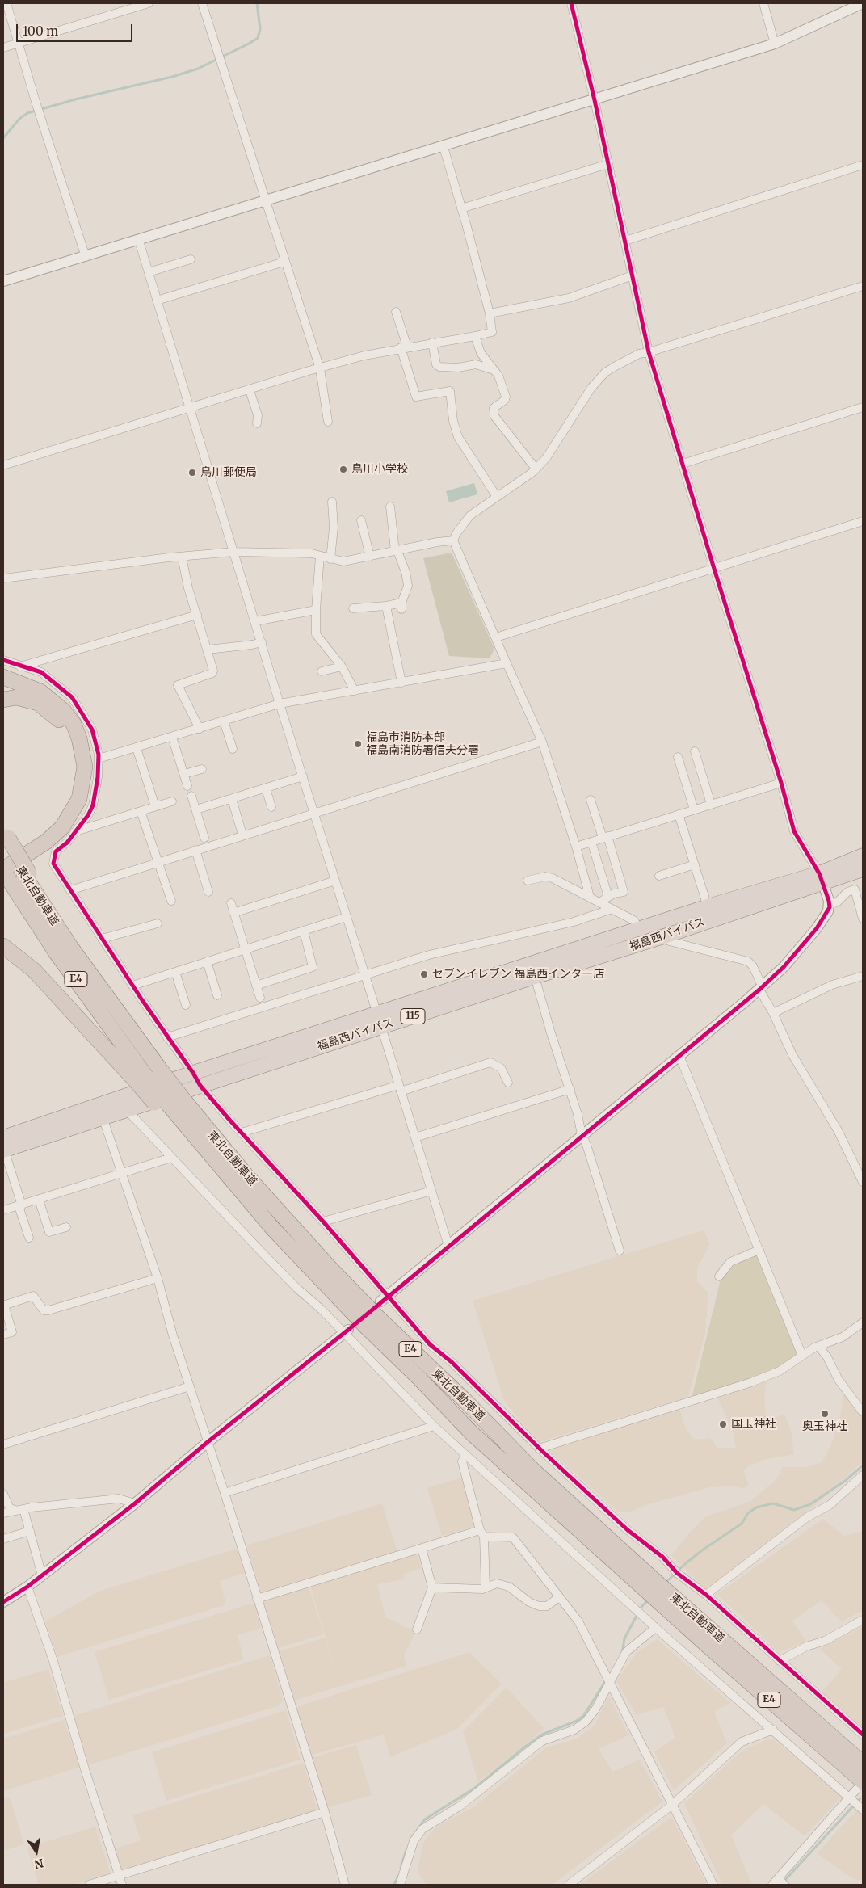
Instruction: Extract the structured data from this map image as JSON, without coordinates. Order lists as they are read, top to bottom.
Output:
{
  "streets": {
    "highway": [
      "東北自動車道",
      "福島西バイパス",
      "E4",
      "115"
    ]
  },
  "crossings": [
    ["福島西バイパス", "115"]
  ],
  "places": [
    "鳥川小学校",
    "鳥川郵便局",
    "福島市消防本部 福島南消防署信夫分署",
    "セブンイレブン 福島西インター店",
    "奥玉神社",
    "国玉神社"
  ],
  "scale_bar": "100 m",
  "north": "bottom"
}
